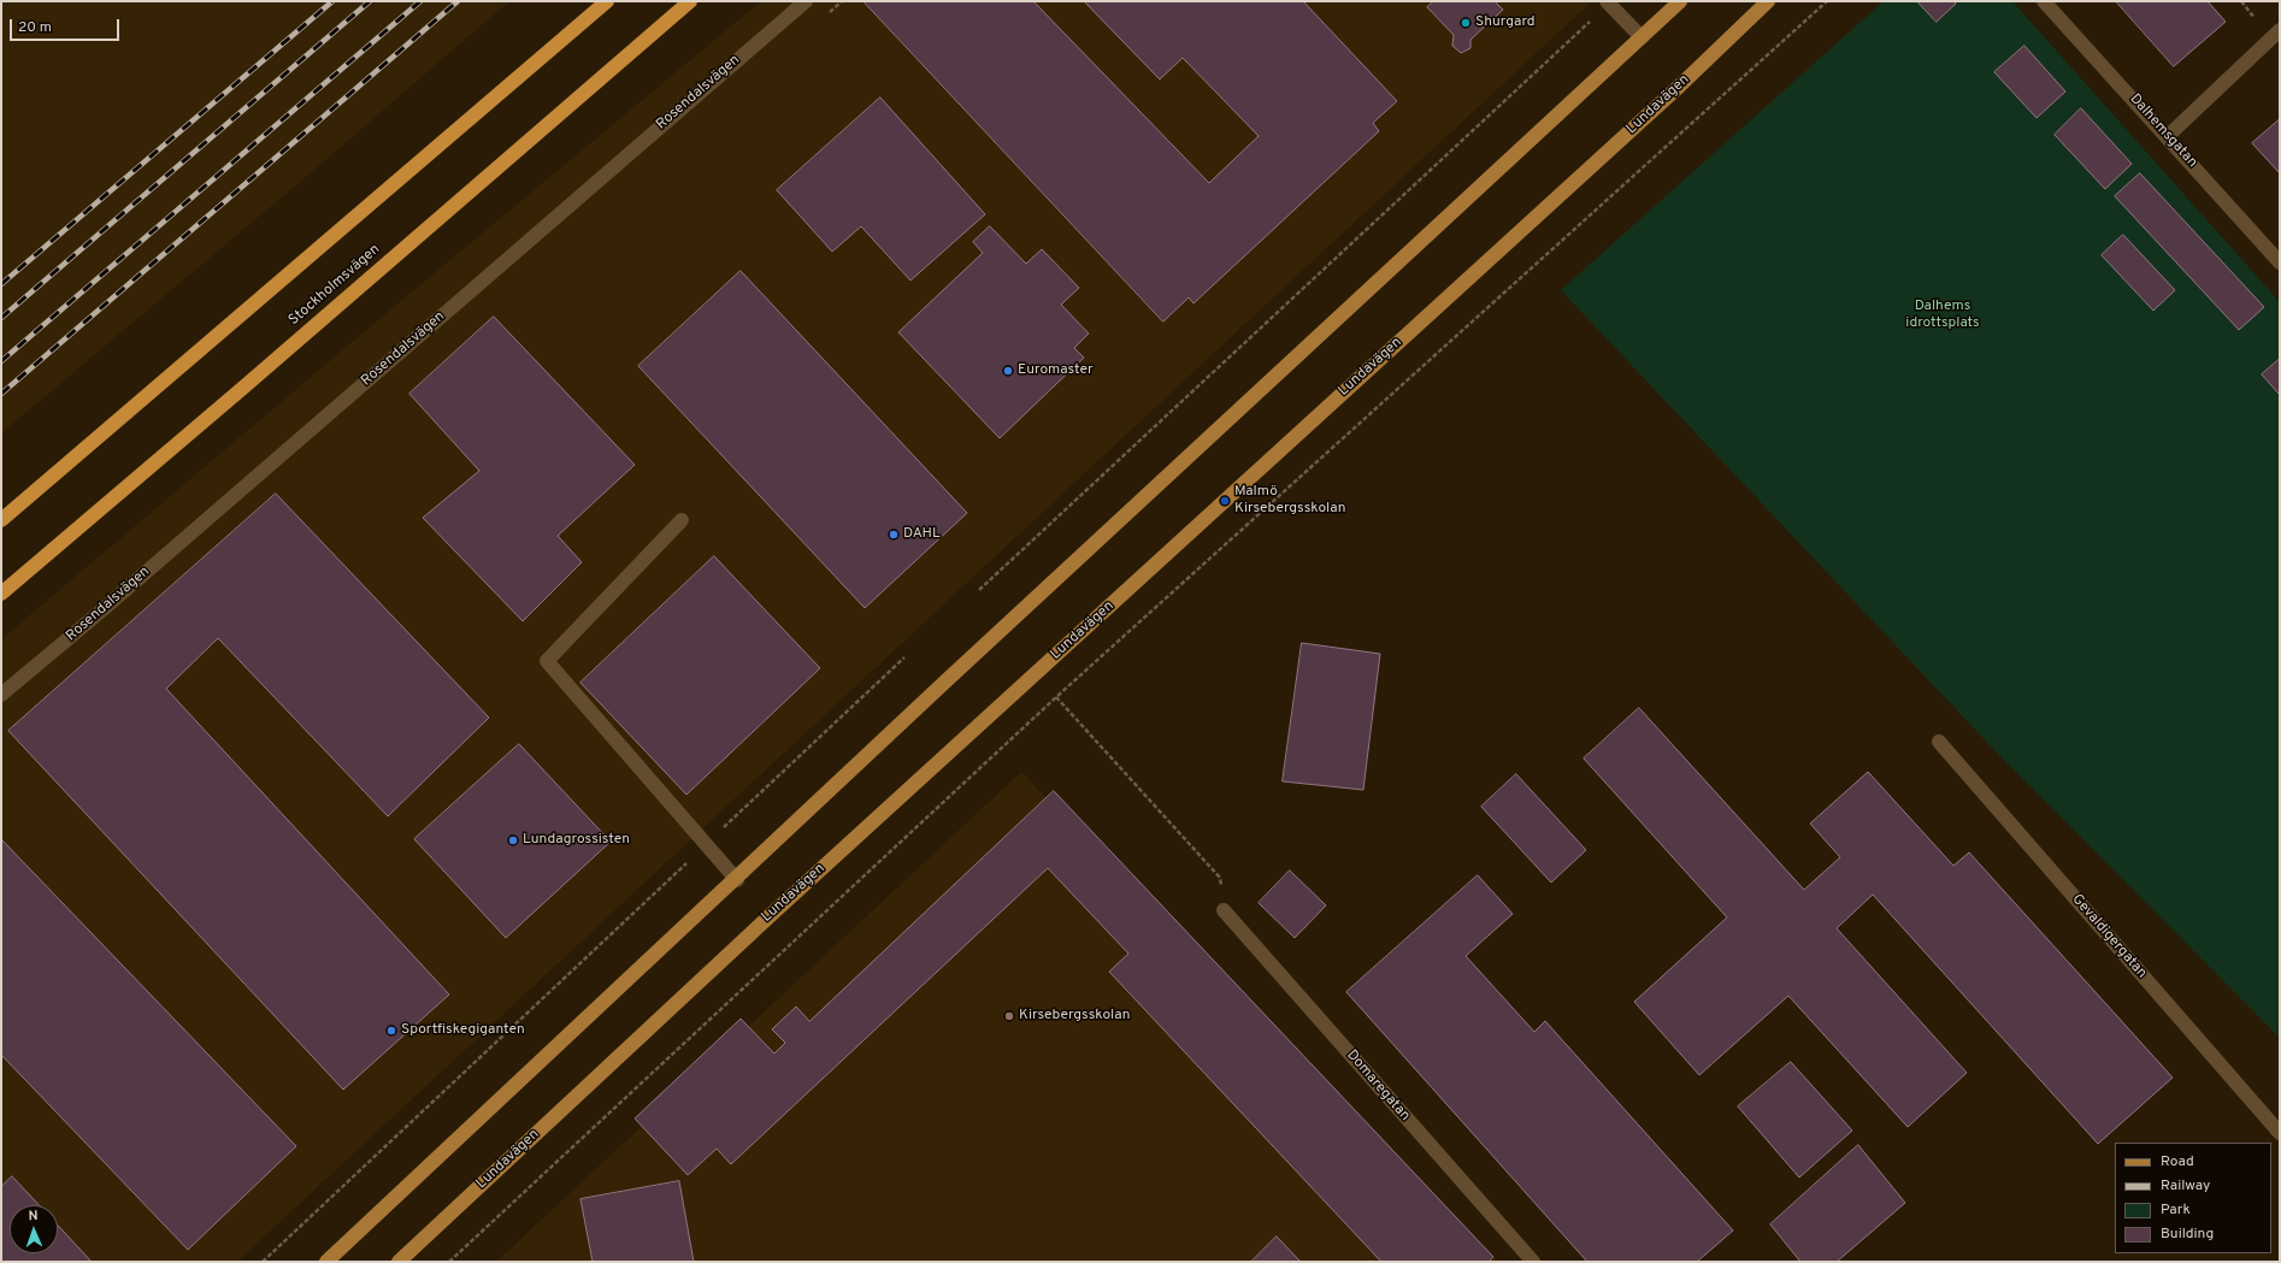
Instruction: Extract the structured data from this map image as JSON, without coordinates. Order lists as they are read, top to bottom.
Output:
{
  "streets": {
    "highway": ["Stockholmsvägen"],
    "main road": ["Lundavägen"],
    "street": [
      "Rosendalsvägen",
      "Dalhemsgatan",
      "Gevaldigergatan",
      "Domaregatan"
    ]
  },
  "parks": ["Dalhems idrottsplats"],
  "places": [
    "Shurgard",
    "Euromaster",
    "Malmö Kirsebergsskolan",
    "DAHL",
    "Lundagrossisten",
    "Kirsebergsskolan",
    "Sportfiskegiganten"
  ],
  "legend": [
    "Road",
    "Railway",
    "Park",
    "Building"
  ],
  "scale_bar": "20 m",
  "north": "top"
}
